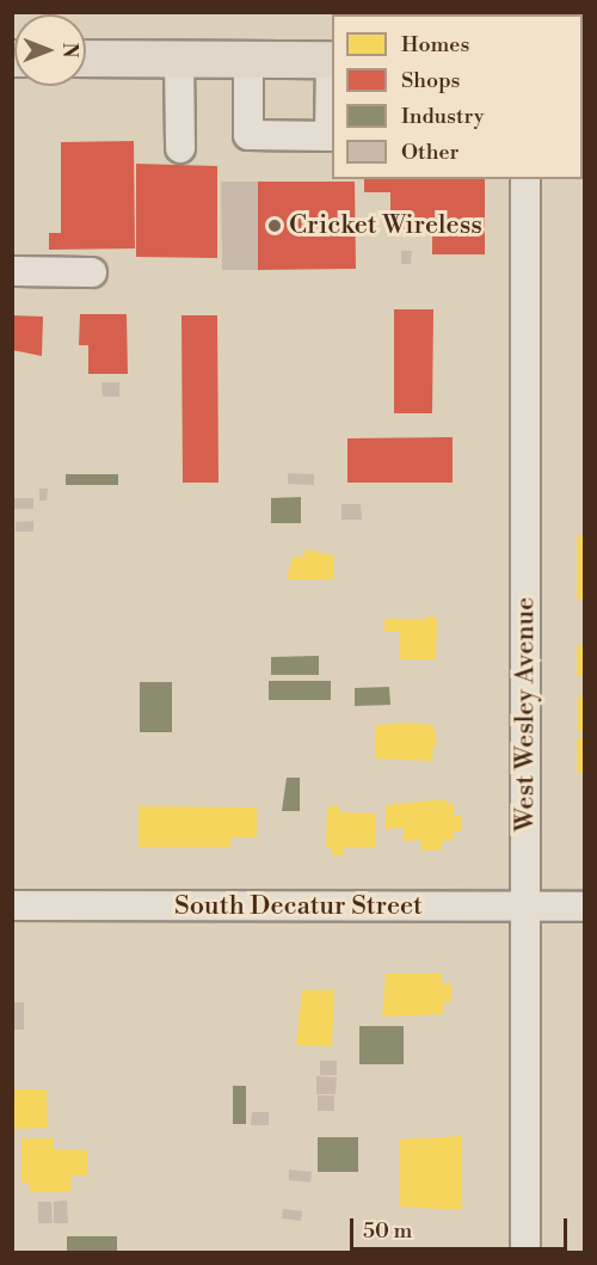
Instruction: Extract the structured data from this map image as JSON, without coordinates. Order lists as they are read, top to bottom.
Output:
{
  "streets": {
    "street": ["West Wesley Avenue", "South Decatur Street"]
  },
  "crossings": [
    ["West Wesley Avenue", "South Decatur Street"]
  ],
  "places": ["Cricket Wireless"],
  "legend": [
    "Homes",
    "Shops",
    "Industry",
    "Other"
  ],
  "scale_bar": "50 m",
  "north": "right"
}
